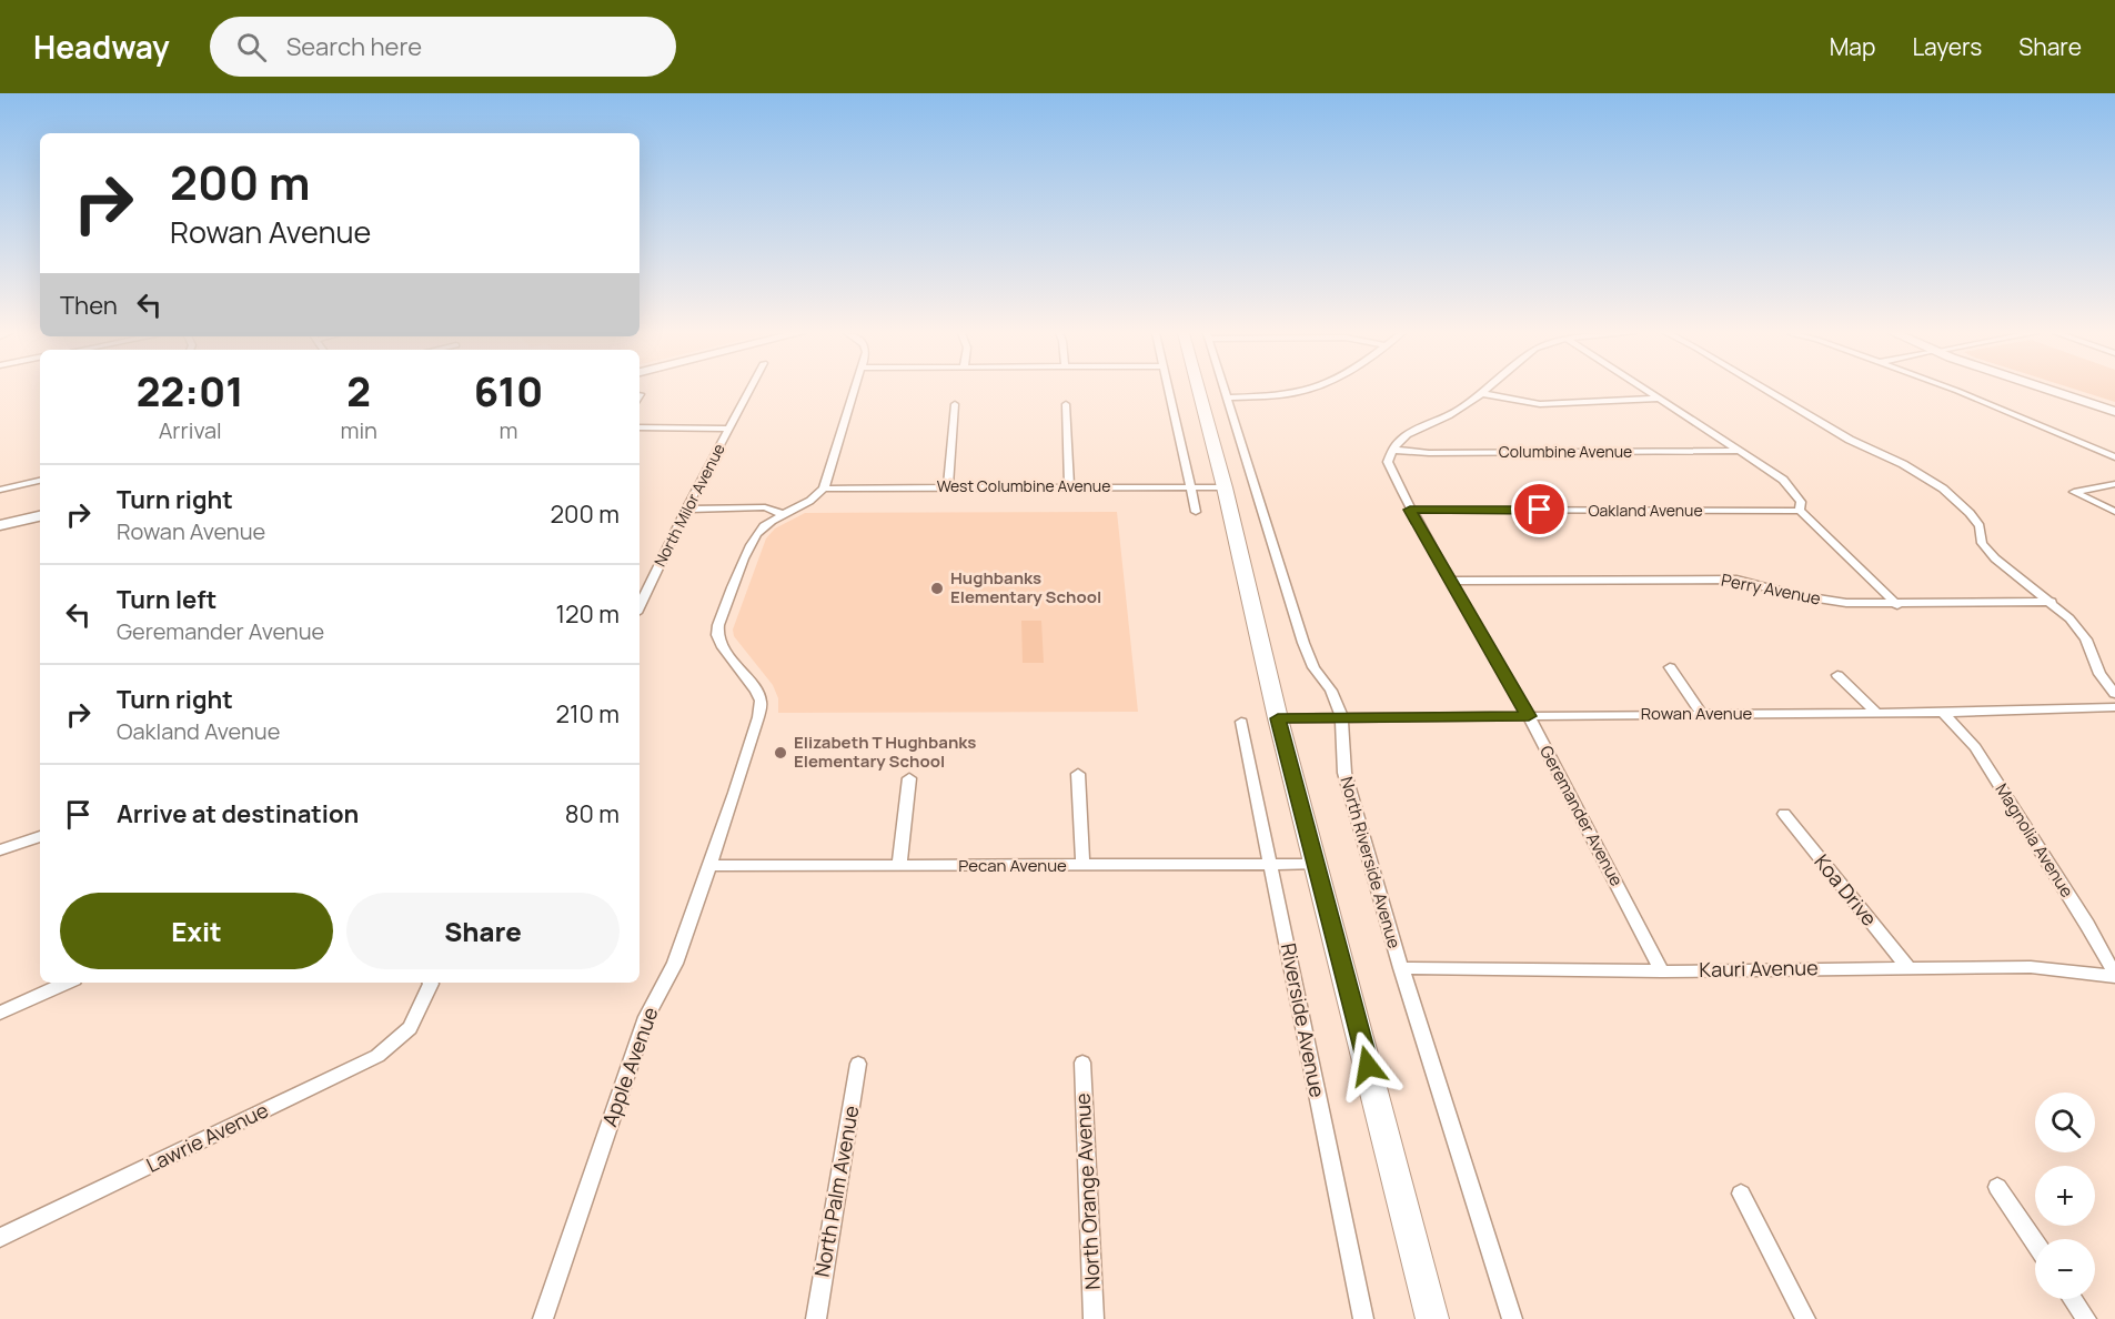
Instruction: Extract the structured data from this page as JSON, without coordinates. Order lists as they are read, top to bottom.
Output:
{
  "streets": {
    "street": [
      "Columbine Avenue",
      "West Columbine Avenue",
      "North Milor Avenue",
      "Oakland Avenue",
      "Perry Avenue",
      "Rowan Avenue",
      "Geremander Avenue",
      "Magnolia Avenue",
      "North Riverside Avenue",
      "Pecan Avenue",
      "Koa Drive",
      "Kauri Avenue",
      "Riverside Avenue",
      "Apple Avenue",
      "Lawrie Avenue",
      "North Palm Avenue",
      "North Orange Avenue"
    ]
  },
  "crossings": [
    ["Columbine Avenue", "Geremander Avenue"],
    ["Oakland Avenue", "Geremander Avenue"],
    ["Perry Avenue", "Geremander Avenue"],
    ["Rowan Avenue", "Geremander Avenue"],
    ["Rowan Avenue", "Magnolia Avenue"],
    ["Rowan Avenue", "North Riverside Avenue"],
    ["Geremander Avenue", "Kauri Avenue"],
    ["Magnolia Avenue", "Kauri Avenue"],
    ["North Riverside Avenue", "Kauri Avenue"],
    ["Pecan Avenue", "Riverside Avenue"],
    ["Pecan Avenue", "Apple Avenue"],
    ["Koa Drive", "Kauri Avenue"]
  ],
  "places": ["Hughbanks Elementary School", "Elizabeth T Hughbanks Elementary School"],
  "page": {
    "header": "Headway",
    "search": "Search here",
    "nav": ["Map", "Layers", "Share"],
    "turn": ["200 m", "Rowan Avenue"],
    "then": "Then",
    "eta": [
      "22:01",
      "Arrival",
      "2",
      "min",
      "610",
      "m"
    ],
    "list": [
      {
        "name": "Turn right",
        "note": "Rowan Avenue",
        "value": "200 m"
      },
      {
        "name": "Turn left",
        "note": "Geremander Avenue",
        "value": "120 m"
      },
      {
        "name": "Turn right",
        "note": "Oakland Avenue",
        "value": "210 m"
      },
      {
        "name": "Arrive at destination",
        "value": "80 m"
      }
    ],
    "buttons": ["Exit", "Share"],
    "map_buttons": ["+", "−"]
  }
}
